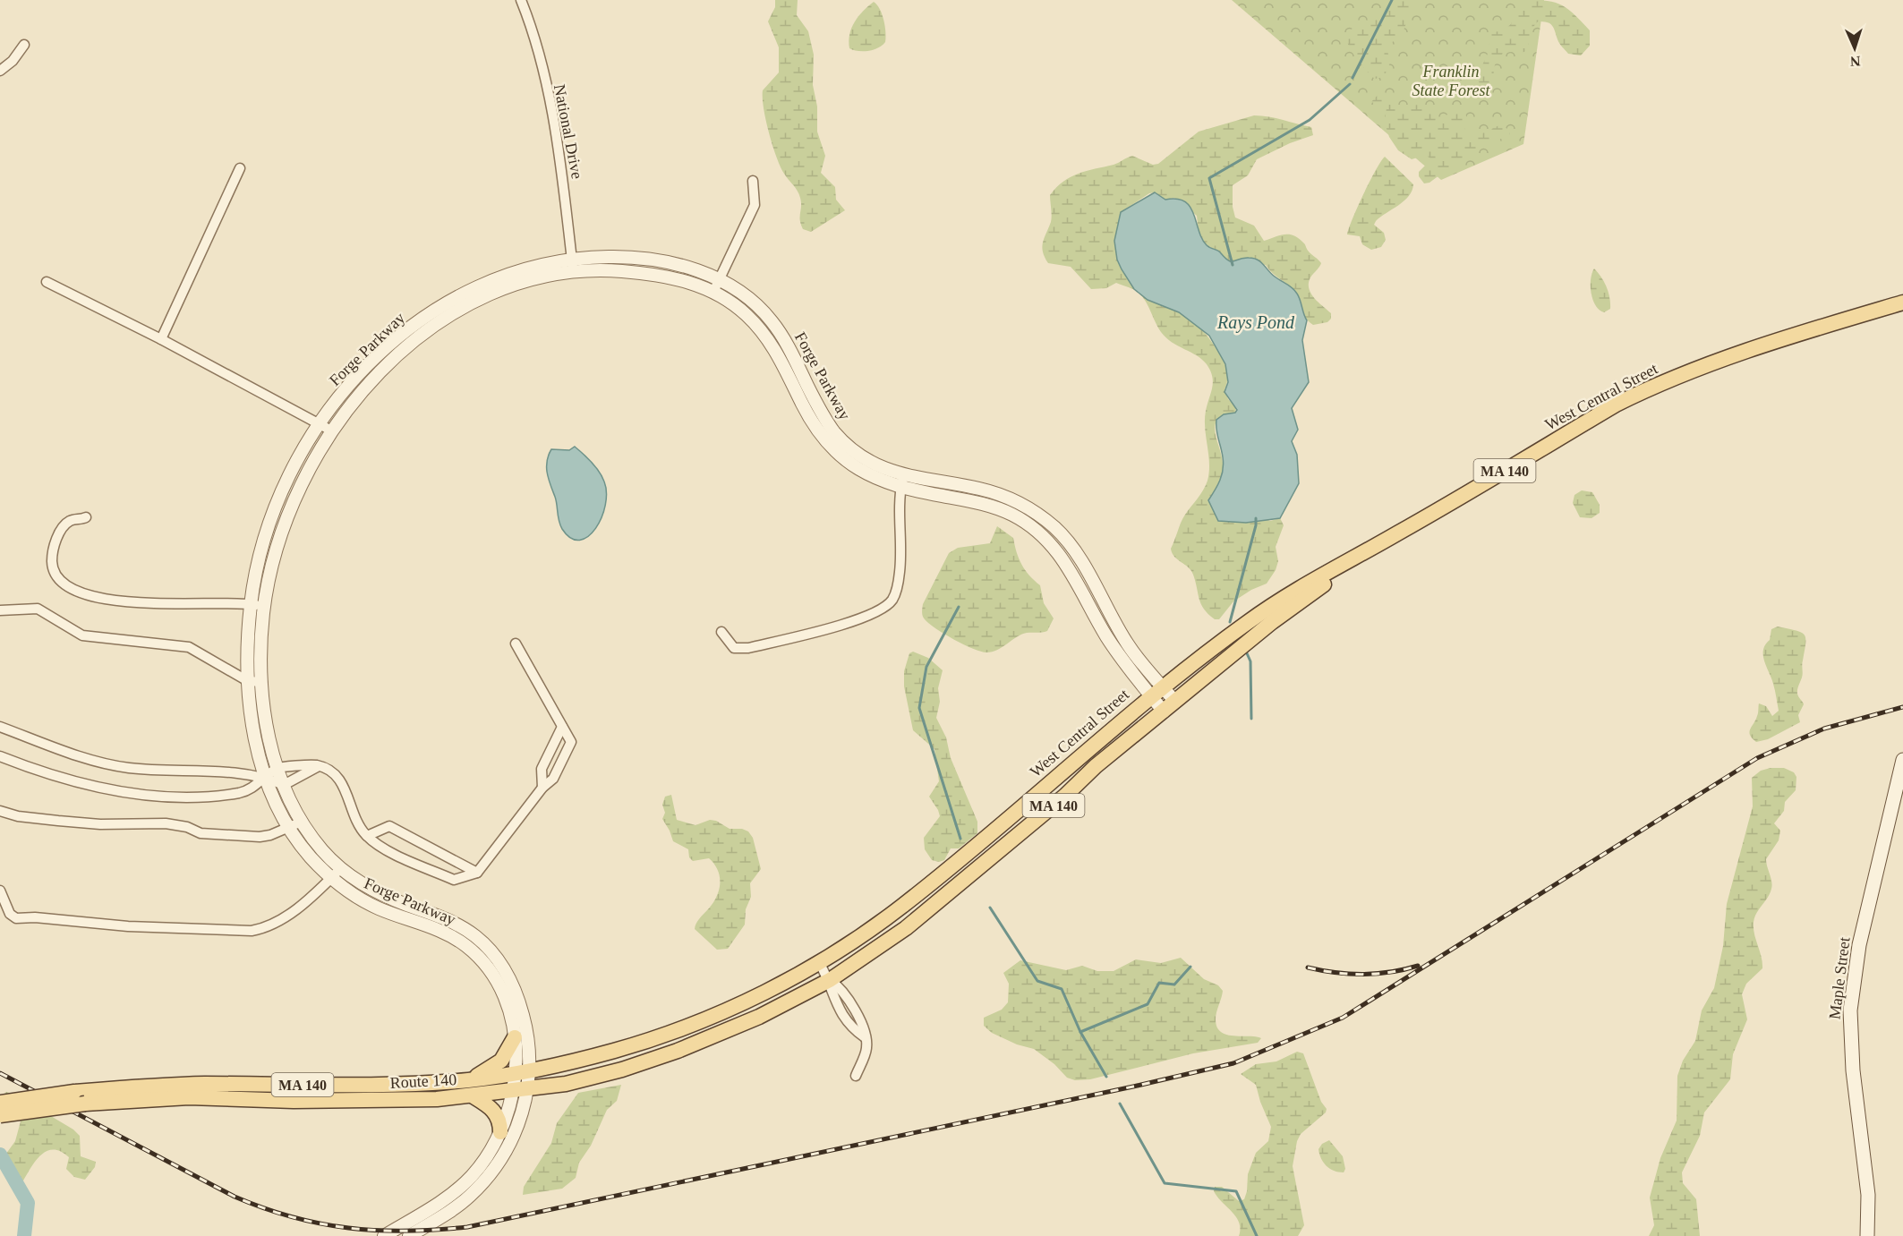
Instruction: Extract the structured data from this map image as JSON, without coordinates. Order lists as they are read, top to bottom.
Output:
{
  "streets": {
    "main road": [
      "West Central Street",
      "MA 140",
      "Maple Street",
      "Route 140"
    ],
    "street": ["National Drive", "Forge Parkway"]
  },
  "crossings": [
    ["National Drive", "Forge Parkway"],
    ["Forge Parkway", "West Central Street"],
    ["Forge Parkway", "Route 140"],
    ["West Central Street", "Route 140"]
  ],
  "water": ["Rays Pond"],
  "parks": ["Franklin State Forest"],
  "north": "bottom"
}
